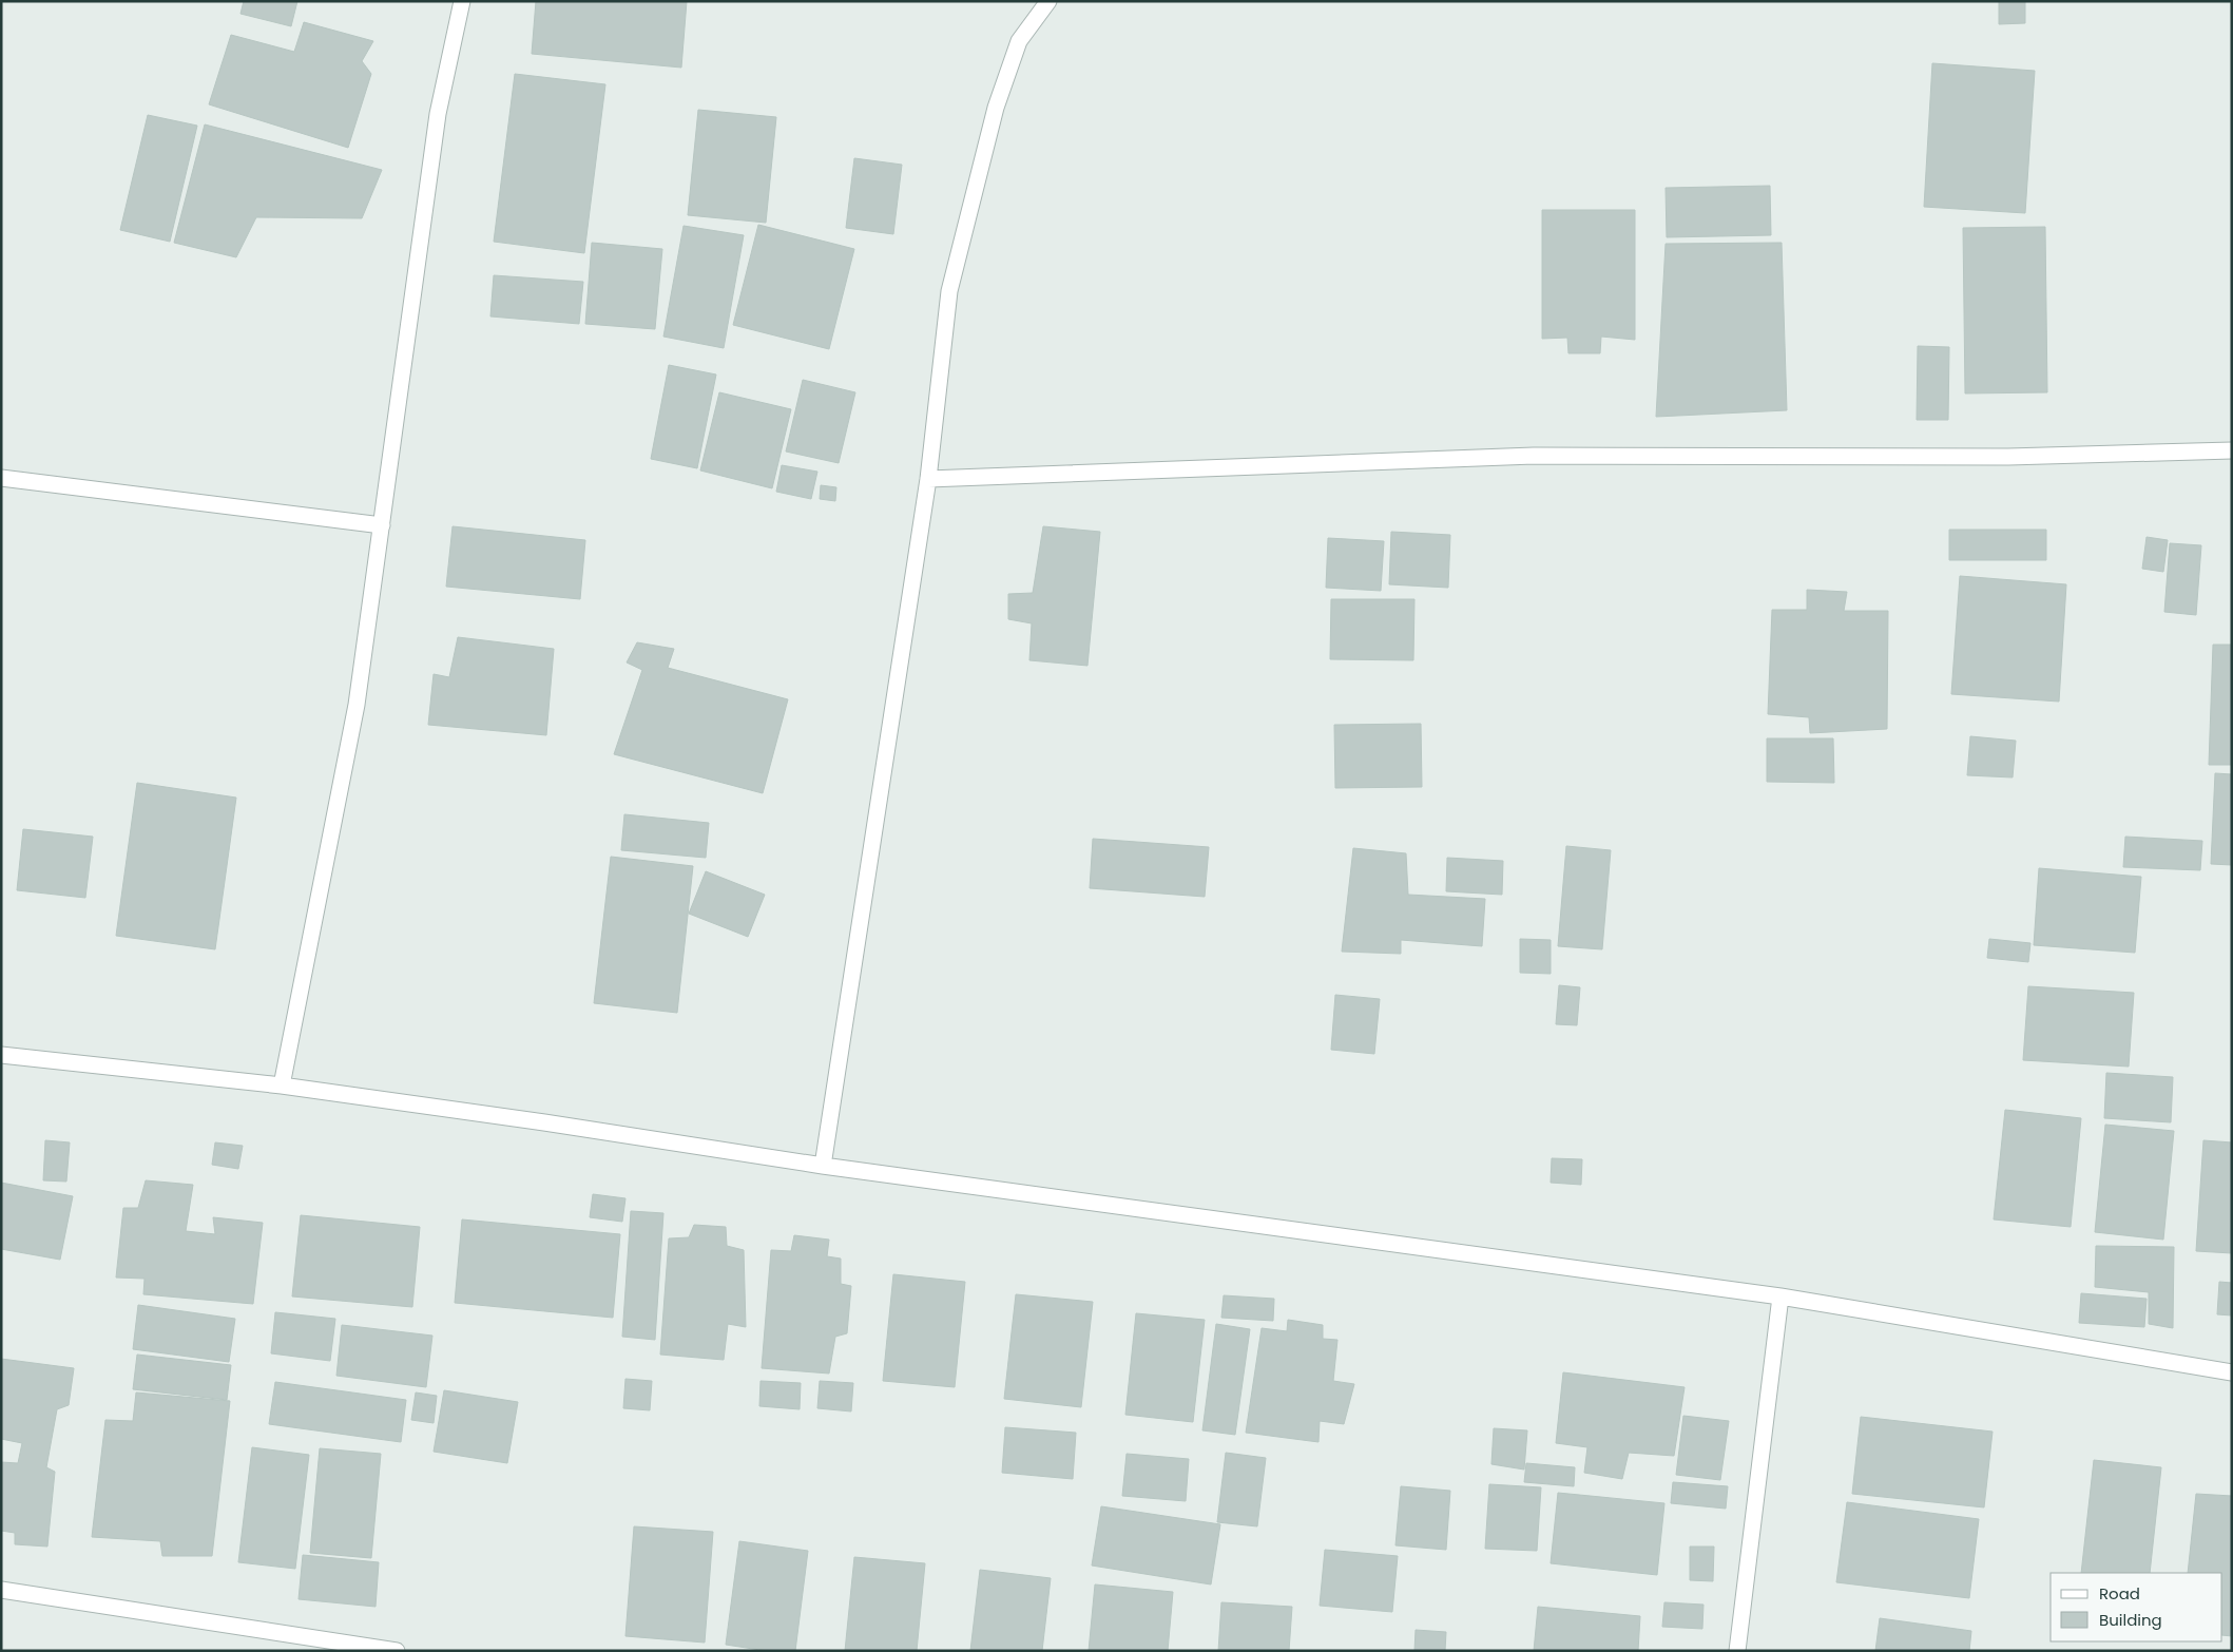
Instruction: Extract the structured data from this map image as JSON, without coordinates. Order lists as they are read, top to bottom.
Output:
{
  "legend": ["Road", "Building"]
}
